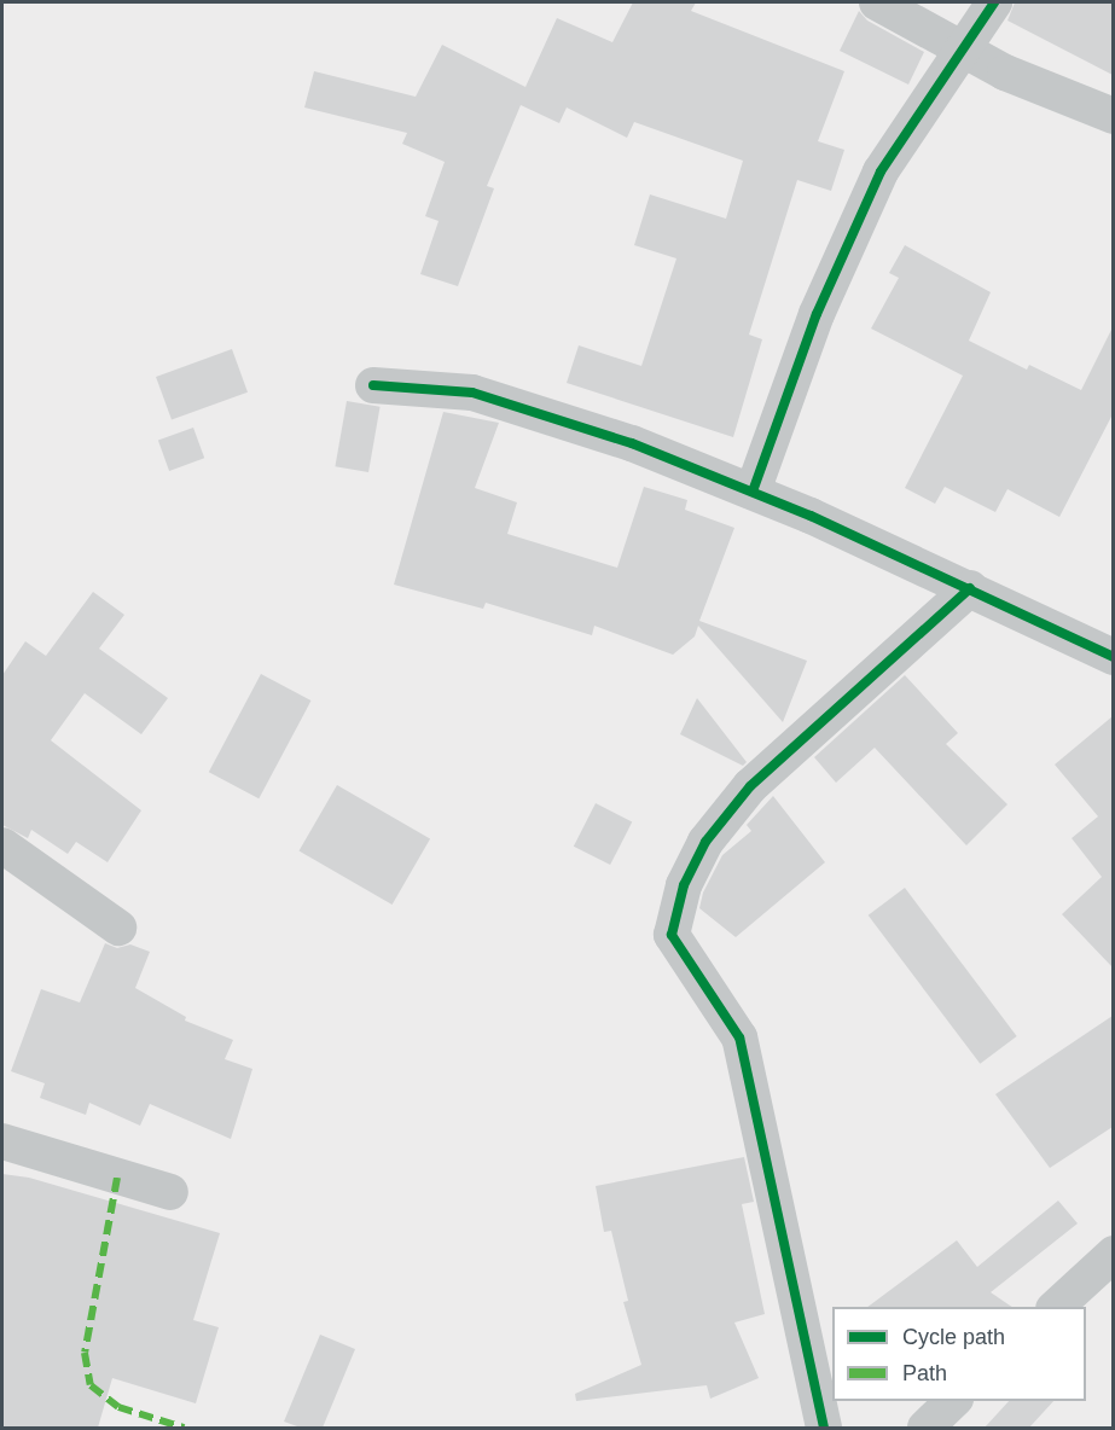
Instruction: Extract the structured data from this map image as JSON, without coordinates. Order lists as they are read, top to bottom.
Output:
{
  "legend": ["Cycle path", "Path"]
}
